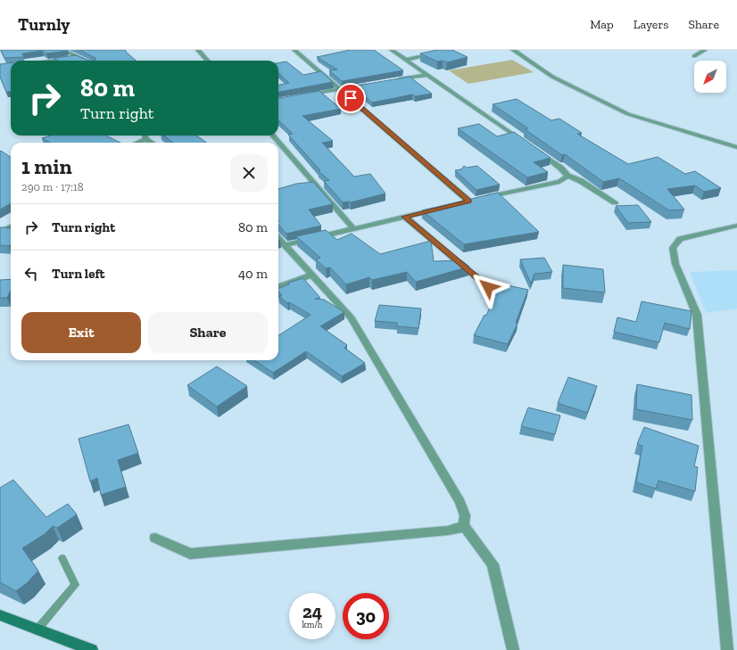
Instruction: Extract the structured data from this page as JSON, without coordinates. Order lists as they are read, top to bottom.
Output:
{
  "north": "bottom left",
  "page": {
    "header": "Turnly",
    "nav": ["Map", "Layers", "Share"],
    "turn": ["80 m", "Turn right"],
    "heading": ["1 min", "290 m · 17:18"],
    "list": [
      {
        "name": "Turn right",
        "value": "80 m"
      },
      {
        "name": "Turn left",
        "value": "40 m"
      }
    ],
    "buttons": ["Exit", "Share"],
    "speed": "24 km/h",
    "limit": "30"
  }
}
